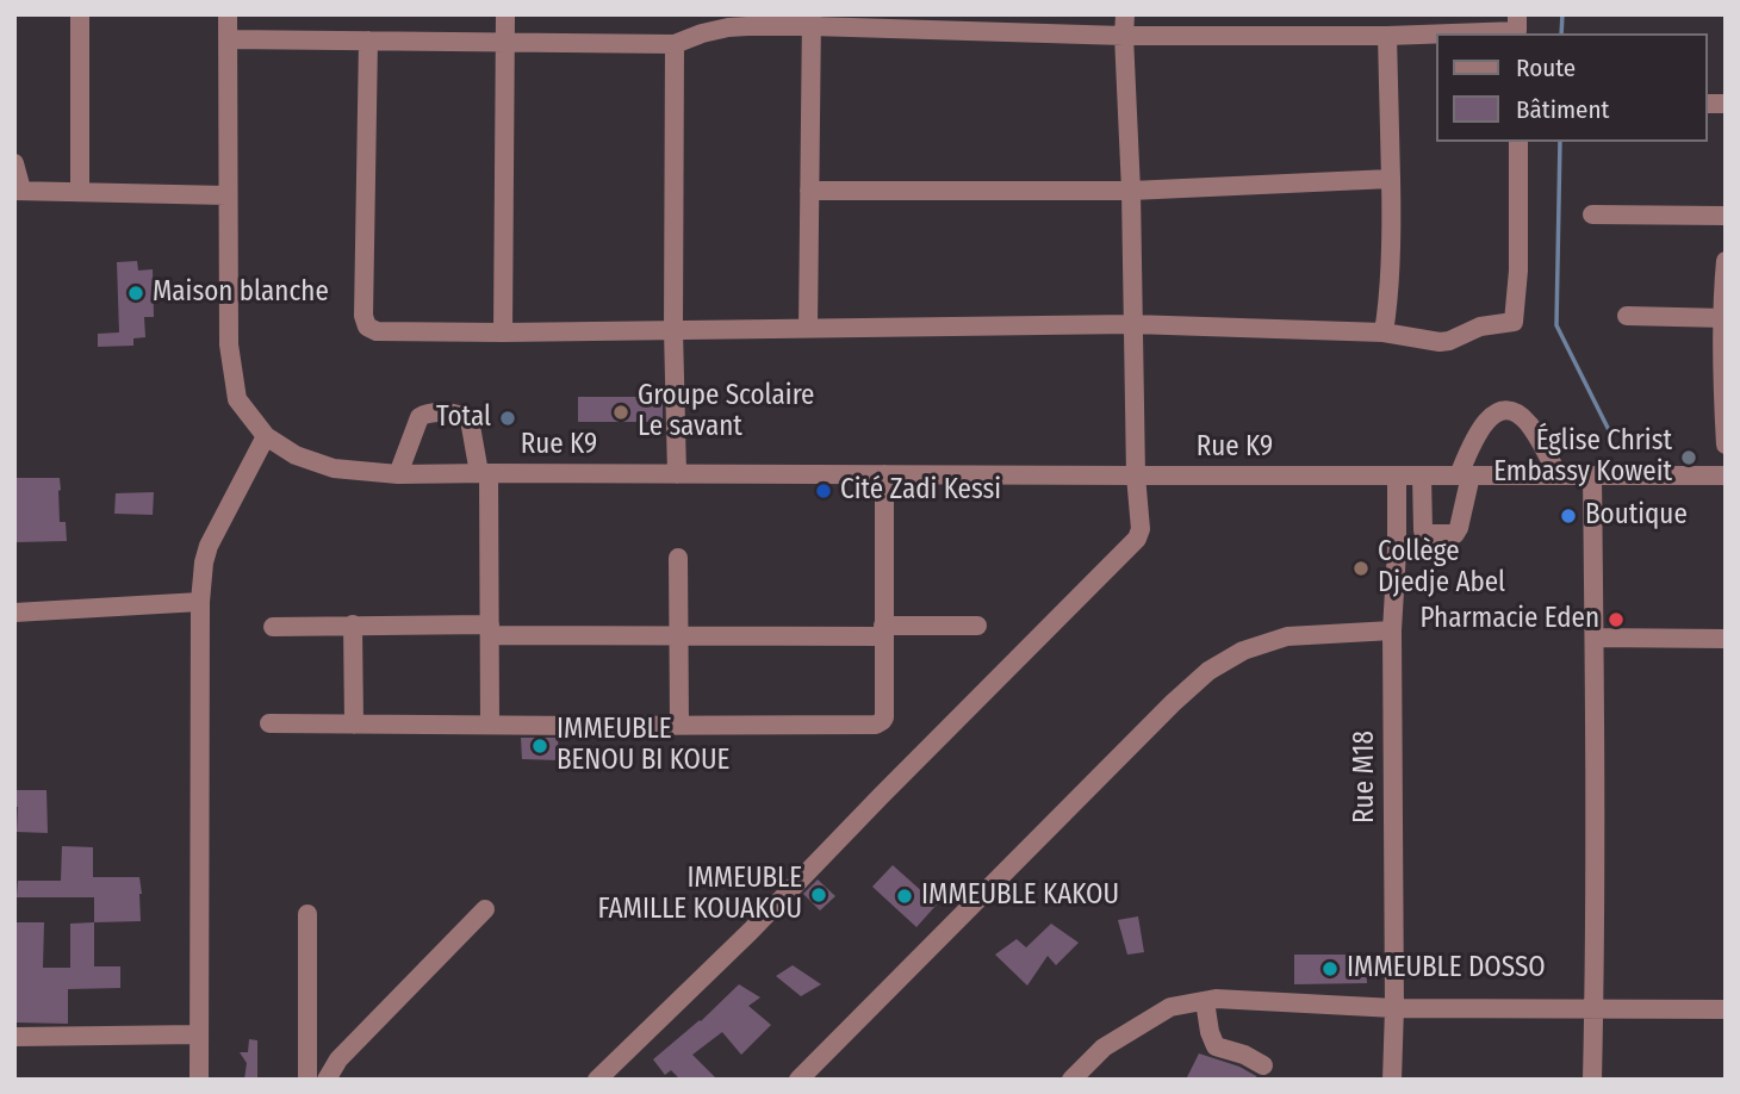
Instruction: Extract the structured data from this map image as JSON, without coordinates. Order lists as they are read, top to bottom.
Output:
{
  "streets": {
    "street": ["Rue K9", "Rue M18"]
  },
  "crossings": [
    ["Rue K9", "Rue M18"]
  ],
  "places": [
    "Maison blanche",
    "Groupe Scolaire Le savant",
    "Total",
    "Église Christ Embassy Koweit",
    "Cité Zadi Kessi",
    "Boutique",
    "Collège Djedje Abel",
    "Pharmacie Eden",
    "IMMEUBLE BENOU BI KOUE",
    "IMMEUBLE FAMILLE KOUAKOU",
    "IMMEUBLE KAKOU",
    "IMMEUBLE DOSSO"
  ],
  "legend": ["Route", "Bâtiment"]
}
